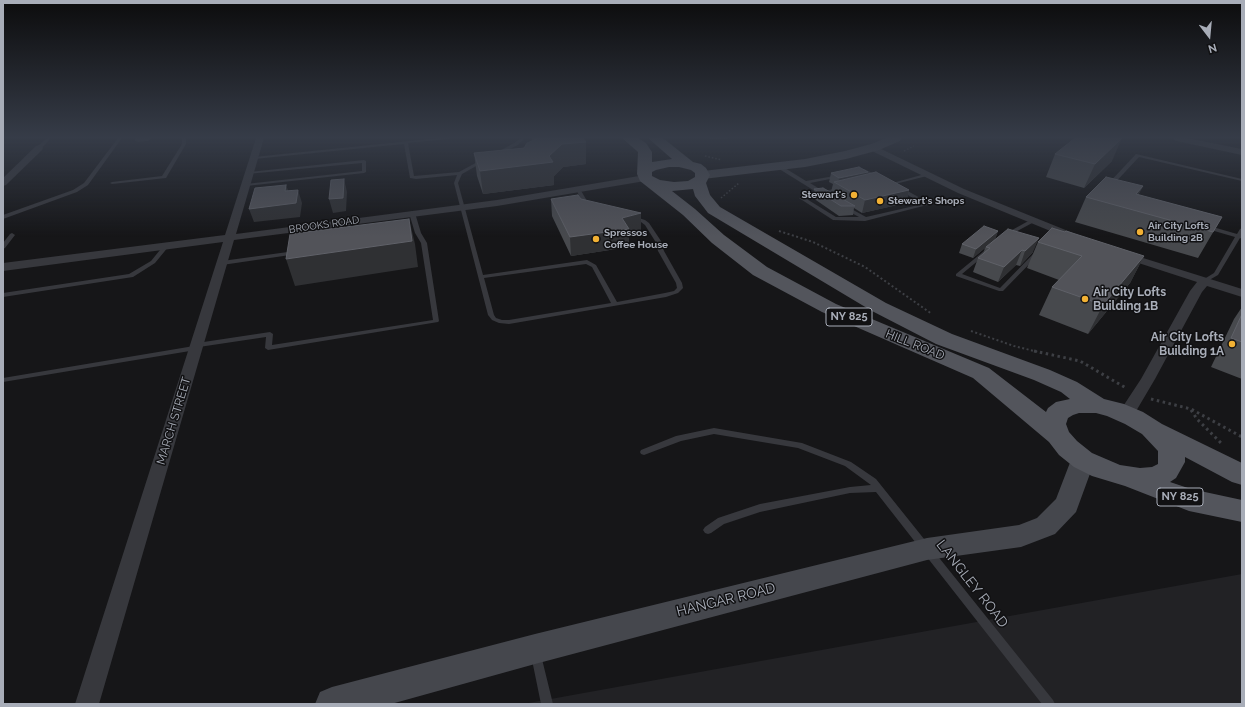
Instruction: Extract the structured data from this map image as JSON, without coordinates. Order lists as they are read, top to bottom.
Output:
{
  "streets": {
    "main road": ["NY 825", "HILL ROAD"],
    "street": ["BROOKS ROAD", "MARCH STREET", "HANGAR ROAD"],
    "lane": ["LANGLEY ROAD"]
  },
  "crossings": [
    ["BROOKS ROAD", "HILL ROAD"],
    ["BROOKS ROAD", "MARCH STREET"],
    ["NY 825", "HILL ROAD"],
    ["NY 825", "HANGAR ROAD"],
    ["LANGLEY ROAD", "HANGAR ROAD"]
  ],
  "places": [
    "Stewart's",
    "Stewart's Shops",
    "Air City Lofts Building 2B",
    "Spressos Coffee House",
    "Air City Lofts Building 1B",
    "Air City Lofts Building 1A"
  ],
  "north": "bottom"
}
